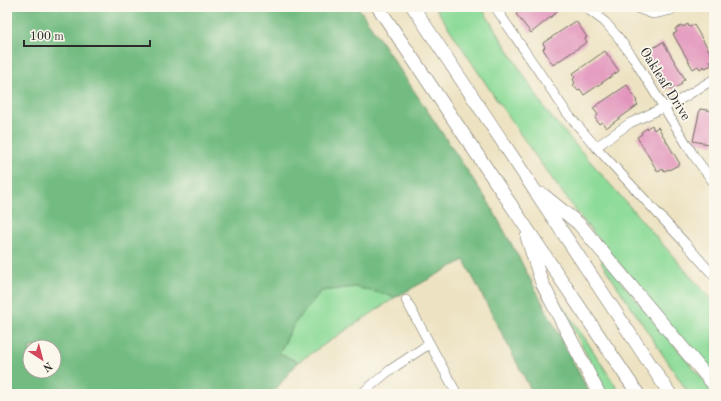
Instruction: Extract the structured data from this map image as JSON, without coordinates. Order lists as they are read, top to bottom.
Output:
{
  "streets": {
    "street": ["Oakleaf Drive"]
  },
  "scale_bar": "100 m",
  "north": "bottom right"
}
